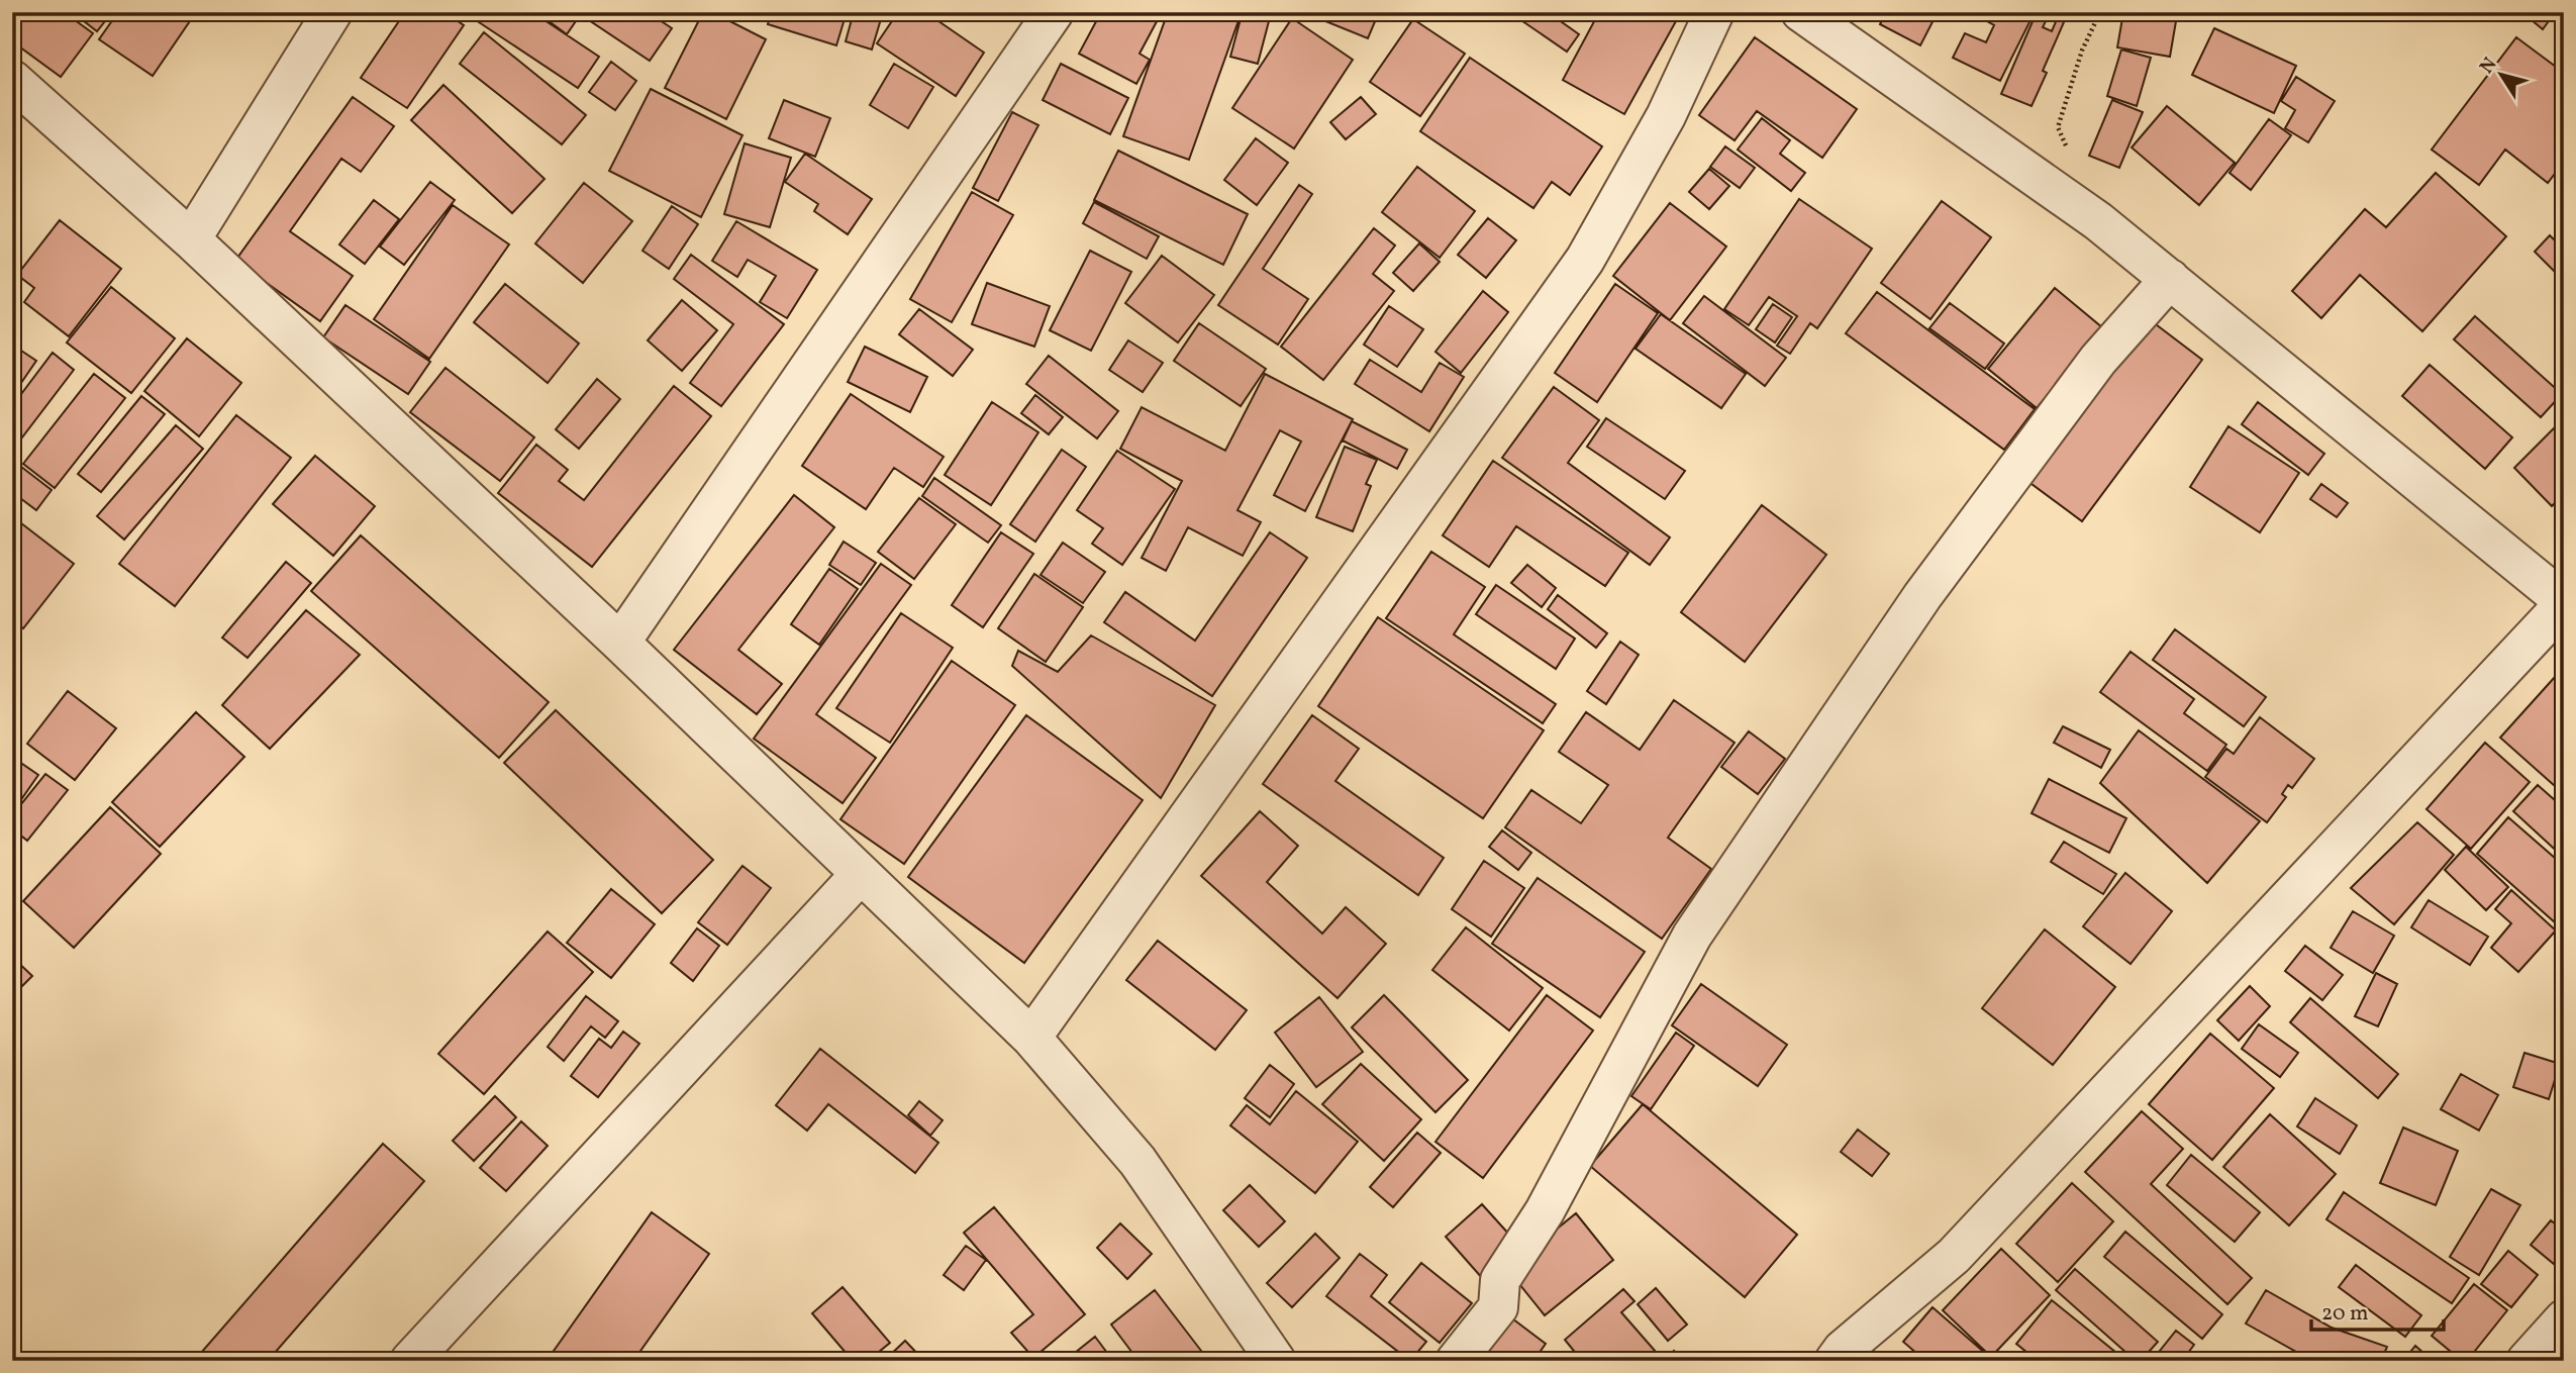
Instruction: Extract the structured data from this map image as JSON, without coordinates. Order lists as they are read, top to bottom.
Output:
{
  "scale_bar": "20 m",
  "north": "top left"
}
